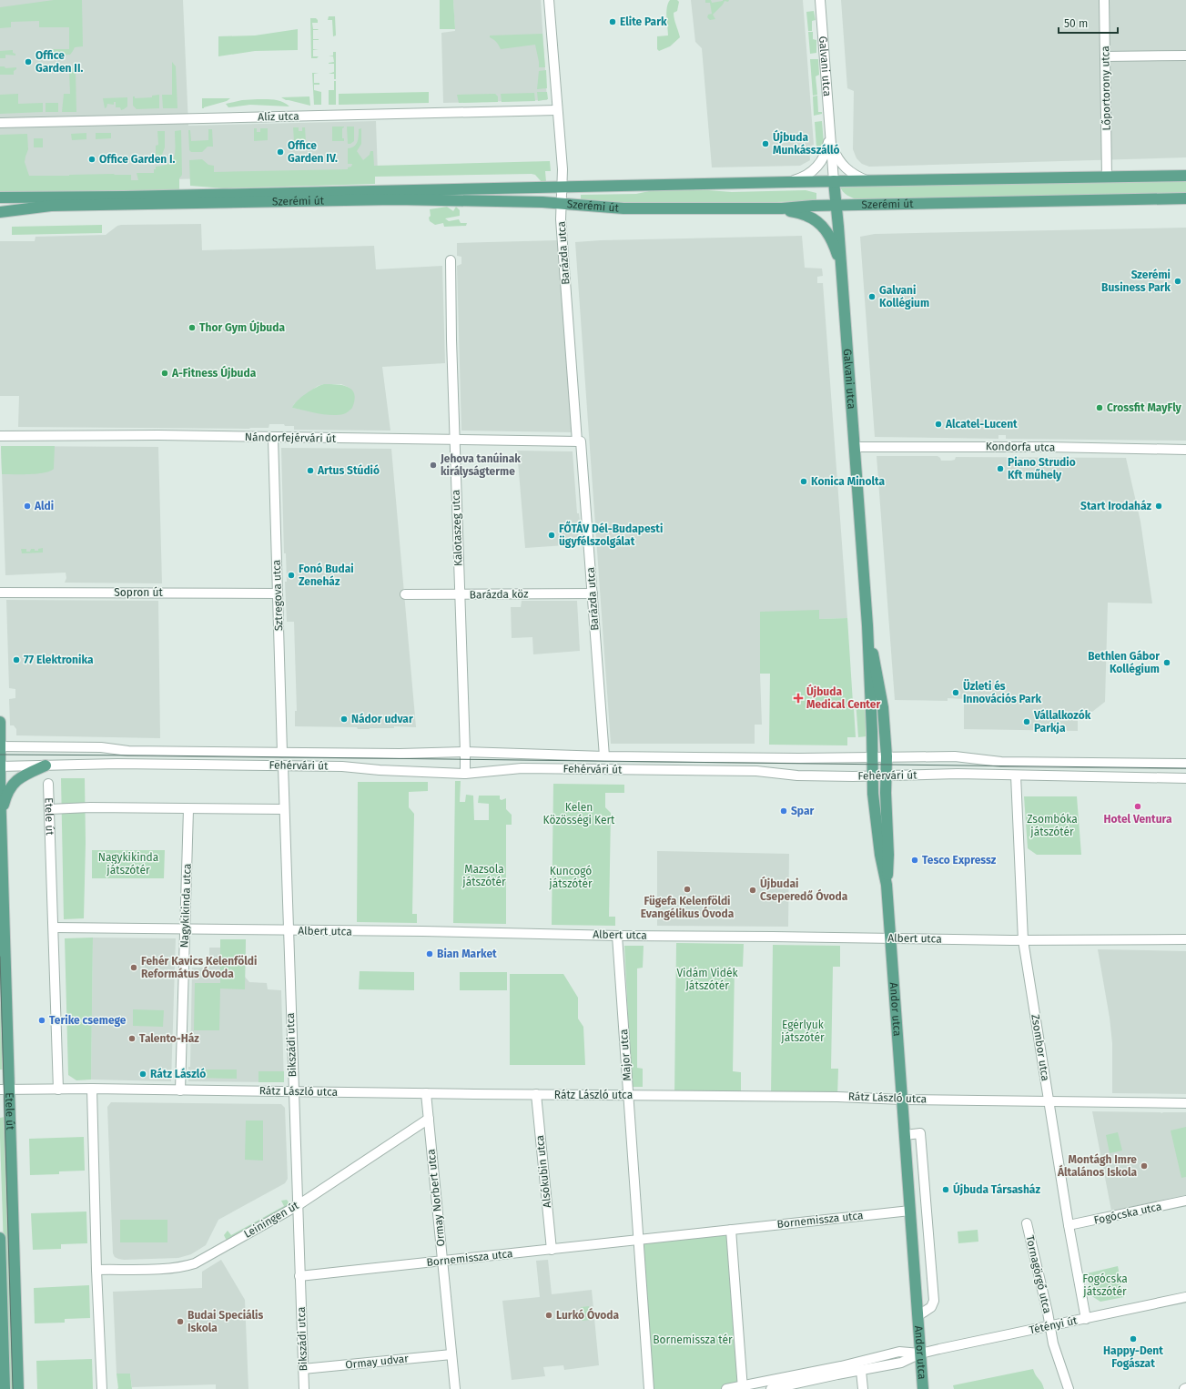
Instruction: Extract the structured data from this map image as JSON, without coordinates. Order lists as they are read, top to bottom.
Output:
{
  "streets": {
    "main road": [
      "Galvani utca",
      "Szerémi út",
      "Etele út",
      "Andor utca"
    ],
    "street": [
      "Lőportorony utca",
      "Alíz utca",
      "Barázda utca",
      "Nándorfejérvári út",
      "Kondorfa utca",
      "Kalotaszeg utca",
      "Sopron út",
      "Barázda köz",
      "Sztregova utca",
      "Fehérvári út",
      "Nagykikinda utca",
      "Albert utca",
      "Bikszádi utca",
      "Zsombor utca",
      "Major utca",
      "Rátz László utca",
      "Alsókubin utca",
      "Ormay Norbert utca",
      "Fogócska utca",
      "Leiningen út",
      "Bornemissza utca",
      "Tornagörgő utca",
      "Tétényi út",
      "Ormay udvar"
    ]
  },
  "crossings": [
    ["Galvani utca", "Szerémi út"],
    ["Galvani utca", "Kondorfa utca"],
    ["Galvani utca", "Fehérvári út"],
    ["Galvani utca", "Andor utca"],
    ["Lőportorony utca", "Szerémi út"],
    ["Alíz utca", "Barázda utca"],
    ["Szerémi út", "Barázda utca"],
    ["Barázda utca", "Nándorfejérvári út"],
    ["Barázda utca", "Barázda köz"],
    ["Barázda utca", "Fehérvári út"],
    ["Nándorfejérvári út", "Kalotaszeg utca"],
    ["Nándorfejérvári út", "Sztregova utca"],
    ["Kalotaszeg utca", "Barázda köz"],
    ["Kalotaszeg utca", "Fehérvári út"],
    ["Sopron út", "Sztregova utca"],
    ["Sztregova utca", "Fehérvári út"],
    ["Fehérvári út", "Etele út"],
    ["Fehérvári út", "Andor utca"],
    ["Fehérvári út", "Bikszádi utca"],
    ["Fehérvári út", "Zsombor utca"],
    ["Etele út", "Albert utca"],
    ["Etele út", "Rátz László utca"],
    ["Nagykikinda utca", "Albert utca"],
    ["Nagykikinda utca", "Rátz László utca"],
    ["Albert utca", "Andor utca"],
    ["Albert utca", "Bikszádi utca"],
    ["Albert utca", "Zsombor utca"],
    ["Albert utca", "Major utca"],
    ["Andor utca", "Rátz László utca"],
    ["Andor utca", "Bornemissza utca"],
    ["Andor utca", "Tétényi út"],
    ["Bikszádi utca", "Rátz László utca"],
    ["Bikszádi utca", "Leiningen út"],
    ["Bikszádi utca", "Bornemissza utca"],
    ["Bikszádi utca", "Ormay udvar"],
    ["Zsombor utca", "Rátz László utca"],
    ["Zsombor utca", "Fogócska utca"],
    ["Zsombor utca", "Tétényi út"],
    ["Major utca", "Rátz László utca"],
    ["Major utca", "Bornemissza utca"],
    ["Rátz László utca", "Alsókubin utca"],
    ["Rátz László utca", "Ormay Norbert utca"],
    ["Alsókubin utca", "Bornemissza utca"],
    ["Ormay Norbert utca", "Leiningen út"],
    ["Ormay Norbert utca", "Bornemissza utca"],
    ["Ormay Norbert utca", "Ormay udvar"],
    ["Tornagörgő utca", "Tétényi út"]
  ],
  "parks": [
    "Kelen Közösségi Kert",
    "Zsombóka játszótér",
    "Nagykikinda játszótér",
    "Mazsola játszótér",
    "Kuncogó játszótér",
    "Vidám Vidék Játszótér",
    "Egérlyuk játszótér",
    "Fogócska játszótér",
    "Bornemissza tér"
  ],
  "places": {
    "other": [
      "Elite Park",
      "Office Garden II.",
      "Újbuda Munkásszálló",
      "Office Garden IV.",
      "Office Garden I.",
      "Szerémi Business Park",
      "Galvani Kollégium",
      "Thor Gym Újbuda",
      "A-Fitness Újbuda",
      "Crossfit MayFly",
      "Alcatel-Lucent",
      "Jehova tanúinak királyságterme",
      "Piano Strudio Kft műhely",
      "Artus Stúdió",
      "Konica Minolta",
      "Aldi",
      "Start Irodaház",
      "FŐTÁV Dél-Budapesti ügyfélszolgálat",
      "Fonó Budai Zeneház",
      "77 Elektronika",
      "Bethlen Gábor Kollégium",
      "Üzleti és Innovációs Park",
      "Nádor udvar",
      "Vállalkozók Parkja",
      "Hotel Ventura",
      "Spar",
      "Tesco Expressz",
      "Fügefa Kelenföldi Evangélikus Óvoda",
      "Újbudai Cseperedő Óvoda",
      "Bian Market",
      "Fehér Kavics Kelenföldi Református Óvoda",
      "Terike csemege",
      "Talento-Ház",
      "Rátz László",
      "Montágh Imre Általános Iskola",
      "Újbuda Társasház",
      "Lurkó Óvoda",
      "Budai Speciális Iskola",
      "Happy-Dent Fogászat"
    ],
    "health": ["Újbuda Medical Center"]
  },
  "scale_bar": "50 m"
}
